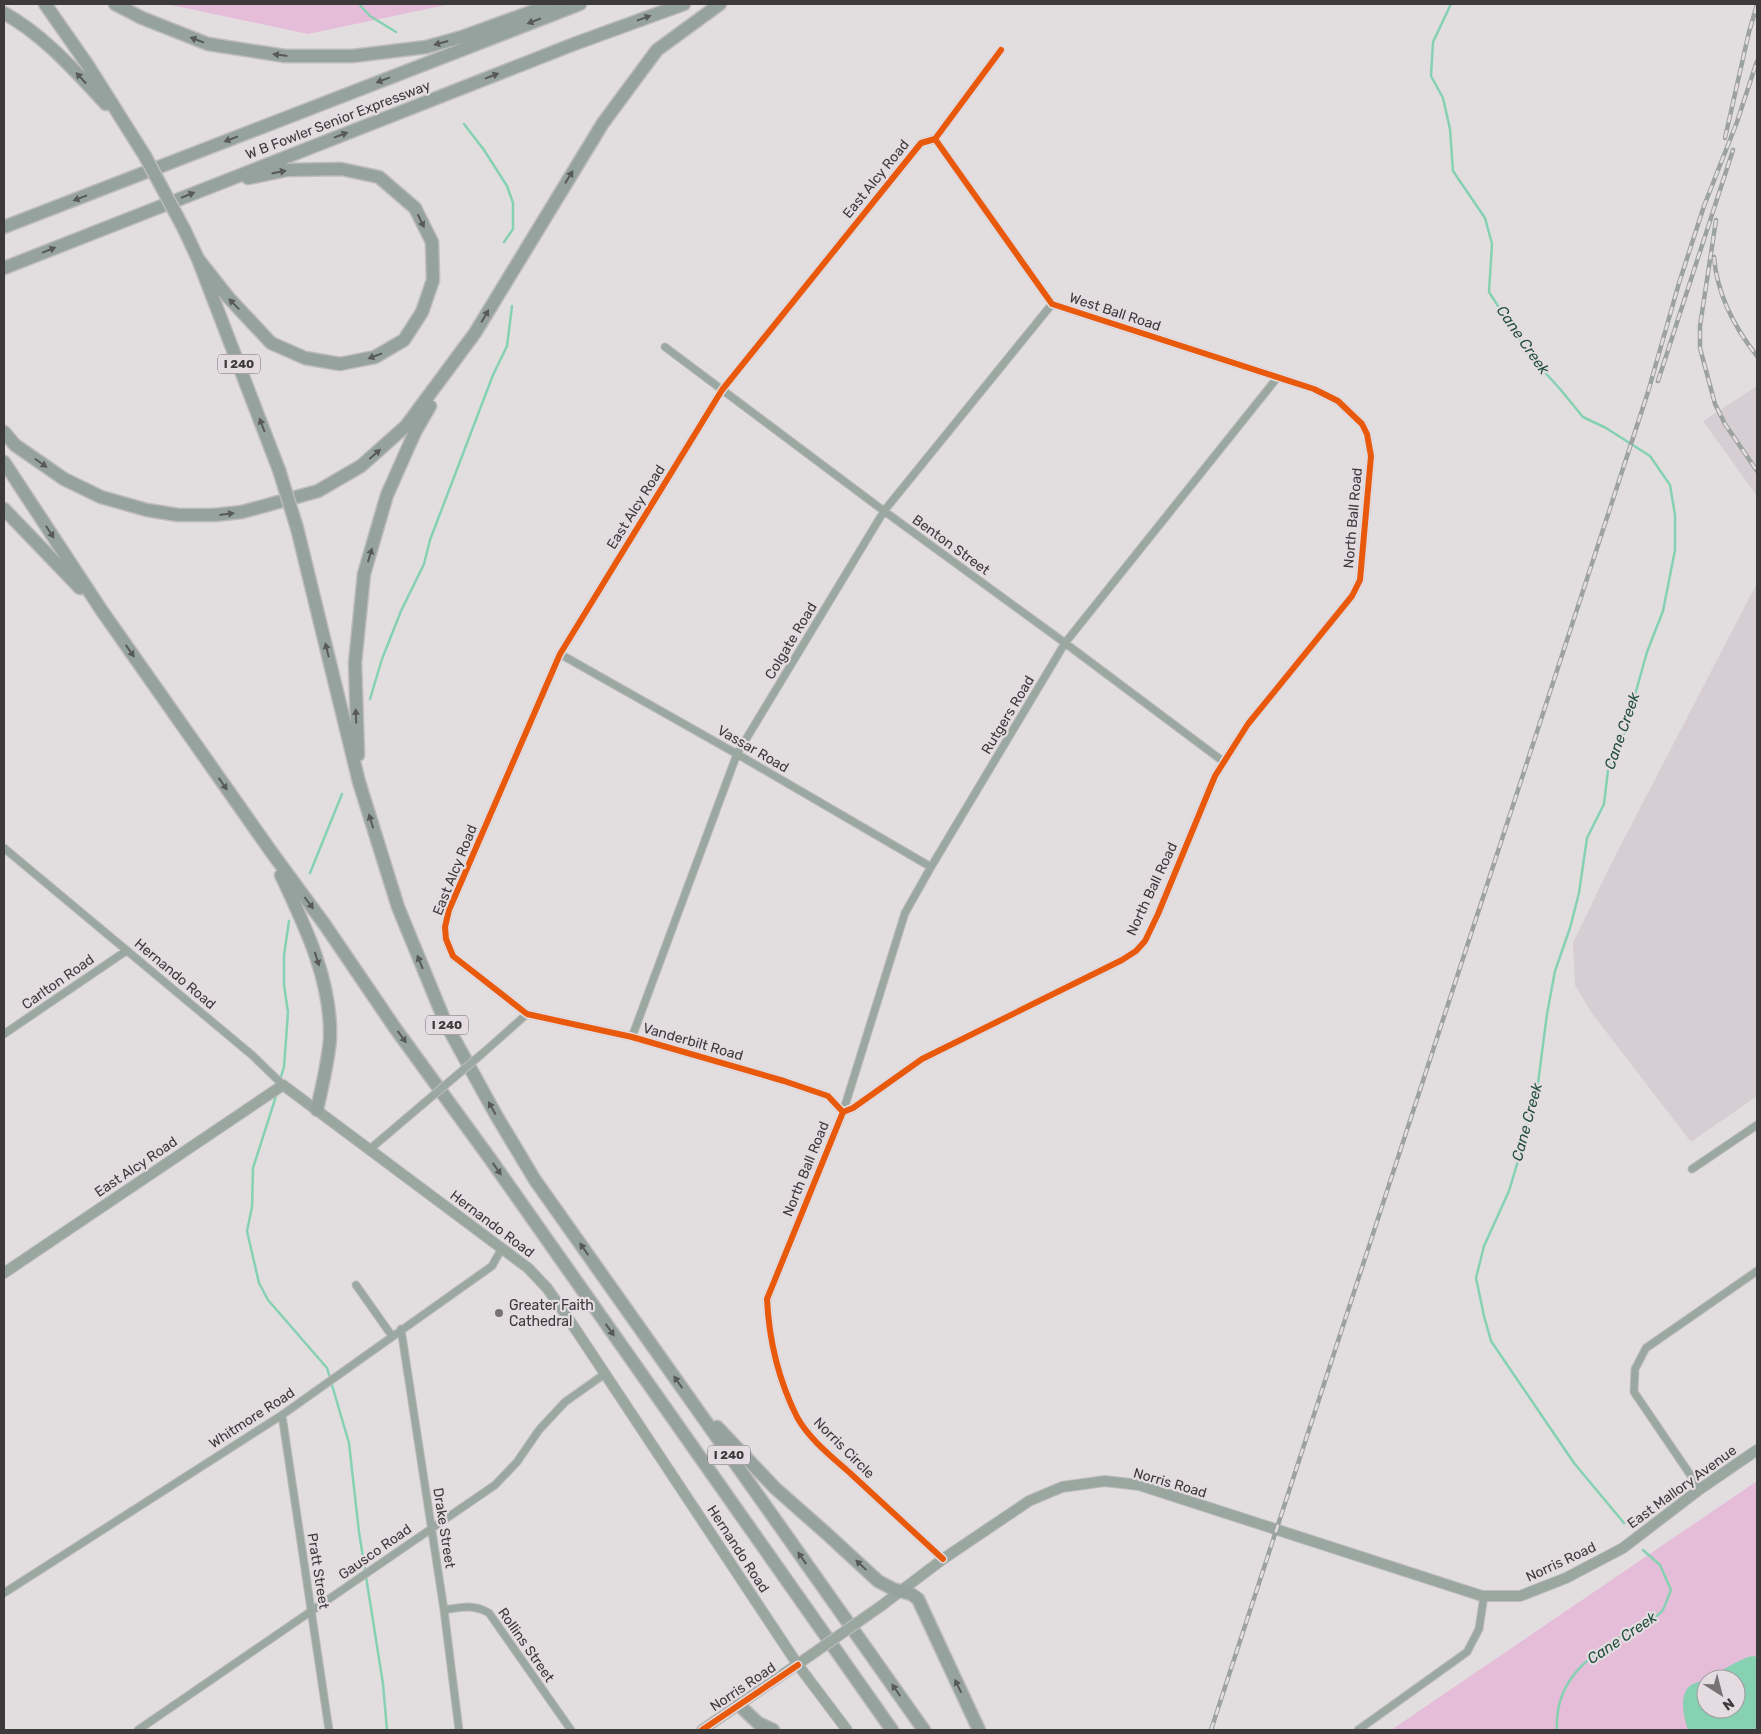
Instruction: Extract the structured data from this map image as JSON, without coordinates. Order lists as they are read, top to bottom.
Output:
{
  "streets": {
    "highway": ["W B Fowler Senior Expressway", "I 240"],
    "main road": [
      "East Alcy Road",
      "Hernando Road",
      "Norris Road",
      "East Mallory Avenue"
    ],
    "street": [
      "West Ball Road",
      "North Ball Road",
      "Benton Street",
      "Colgate Road",
      "Rutgers Road",
      "Vassar Road",
      "Carlton Road",
      "Vanderbilt Road",
      "Whitmore Road",
      "Norris Circle",
      "Drake Street",
      "Gausco Road",
      "Pratt Street",
      "Rollins Street"
    ]
  },
  "crossings": [
    ["East Alcy Road", "West Ball Road"],
    ["East Alcy Road", "Benton Street"],
    ["East Alcy Road", "Vassar Road"],
    ["East Alcy Road", "Hernando Road"],
    ["East Alcy Road", "Vanderbilt Road"],
    ["West Ball Road", "North Ball Road"],
    ["West Ball Road", "Colgate Road"],
    ["West Ball Road", "Rutgers Road"],
    ["North Ball Road", "Benton Street"],
    ["North Ball Road", "Rutgers Road"],
    ["North Ball Road", "Vanderbilt Road"],
    ["North Ball Road", "Norris Circle"],
    ["Benton Street", "Colgate Road"],
    ["Benton Street", "Rutgers Road"],
    ["Colgate Road", "Vassar Road"],
    ["Colgate Road", "Vanderbilt Road"],
    ["Rutgers Road", "Vassar Road"],
    ["Rutgers Road", "Vanderbilt Road"],
    ["Hernando Road", "Carlton Road"],
    ["Hernando Road", "Whitmore Road"],
    ["Hernando Road", "Norris Road"],
    ["Hernando Road", "Gausco Road"],
    ["Whitmore Road", "Drake Street"],
    ["Whitmore Road", "Pratt Street"],
    ["Norris Circle", "Norris Road"],
    ["Norris Road", "East Mallory Avenue"],
    ["Drake Street", "Gausco Road"],
    ["Drake Street", "Rollins Street"],
    ["Gausco Road", "Pratt Street"]
  ],
  "water": ["Cane Creek"],
  "places": ["Greater Faith Cathedral"],
  "north": "bottom right"
}
